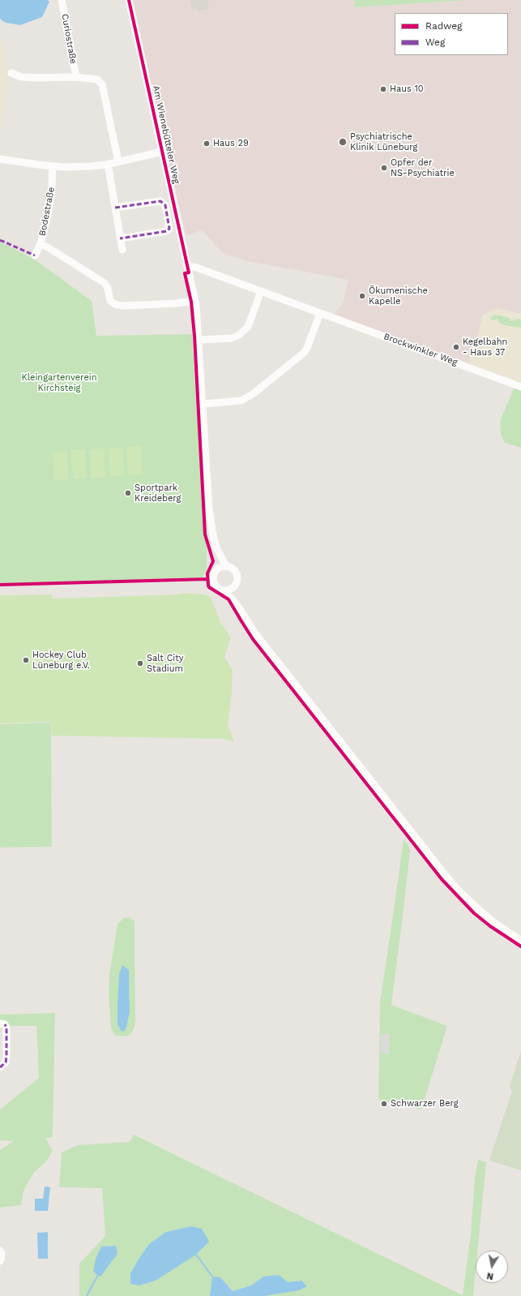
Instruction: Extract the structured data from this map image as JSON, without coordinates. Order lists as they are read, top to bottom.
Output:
{
  "streets": {
    "street": [
      "Curiostraße",
      "Am Wienebütteler Weg",
      "Bodestraße",
      "Brockwinkler Weg"
    ]
  },
  "crossings": [
    ["Am Wienebütteler Weg", "Brockwinkler Weg"]
  ],
  "parks": ["Kleingartenverein Kirchsteig"],
  "places": [
    "Haus 10",
    "Psychiatrische Klinik Lüneburg",
    "Haus 29",
    "Opfer der NS-Psychiatrie",
    "Ökumenische Kapelle",
    "Kegelbahn - Haus 37",
    "Sportpark Kreideberg",
    "Hockey Club Lüneburg e.V.",
    "Salt City Stadium",
    "Schwarzer Berg"
  ],
  "legend": ["Radweg", "Weg"],
  "north": "bottom"
}
